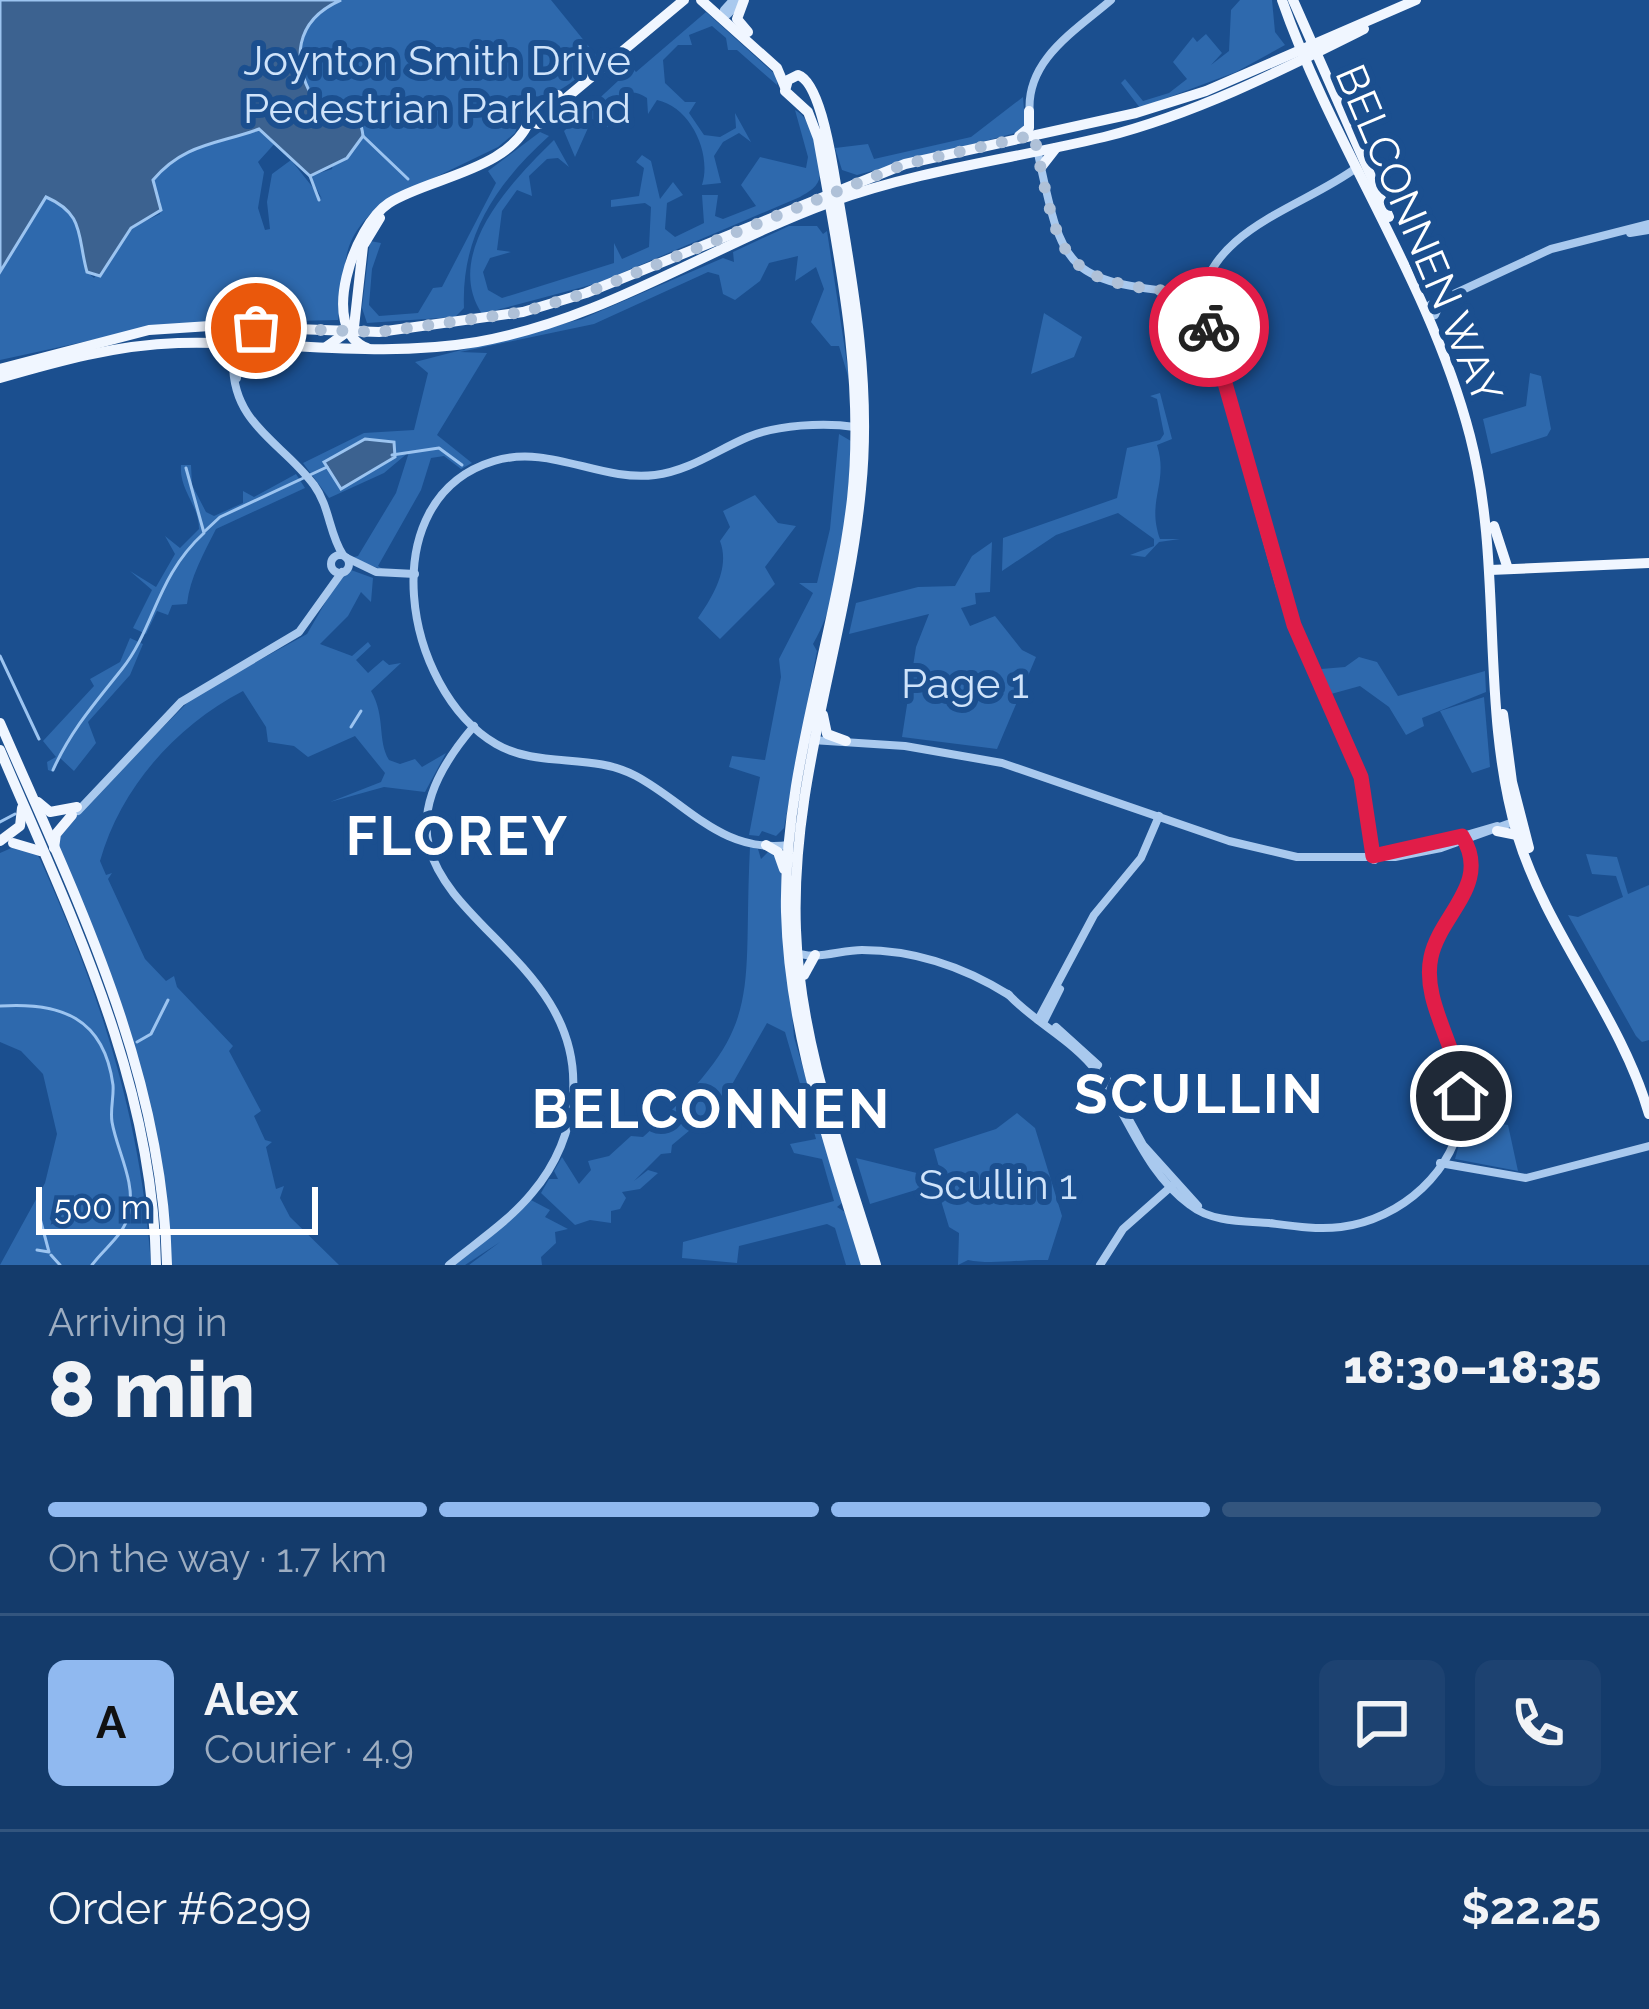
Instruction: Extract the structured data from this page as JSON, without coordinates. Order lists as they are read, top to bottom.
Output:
{
  "streets": {
    "main road": ["BELCONNEN WAY"]
  },
  "districts": ["FLOREY", "SCULLIN", "BELCONNEN"],
  "parks": ["Joynton Smith Drive Pedestrian Parkland", "Page 1", "Scullin 1"],
  "scale_bar": "500 m",
  "page": {
    "scale": "500 m",
    "heading": ["8 min", "Arriving in", "18:30–18:35"],
    "panel": [
      "Alex",
      "Courier · 4.9",
      "Order #6299",
      "$22.25"
    ],
    "bar": "On the way · 1.7 km",
    "round": "A"
  }
}
